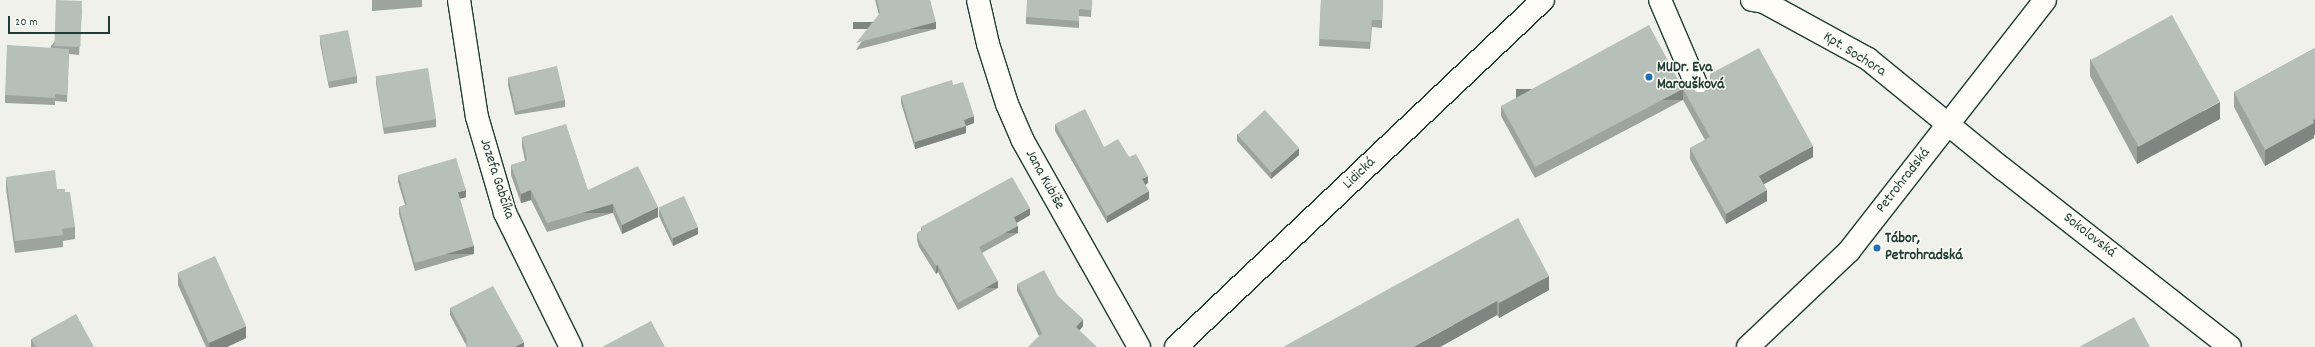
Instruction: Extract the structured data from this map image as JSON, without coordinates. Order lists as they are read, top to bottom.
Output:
{
  "streets": {
    "street": [
      "Kpt. Sochora",
      "Lidická",
      "Jozefa Gabčíka",
      "Jana Kubiše",
      "Petrohradská",
      "Sokolovská"
    ]
  },
  "crossings": [
    ["Kpt. Sochora", "Petrohradská"],
    ["Kpt. Sochora", "Sokolovská"],
    ["Petrohradská", "Sokolovská"]
  ],
  "places": ["MUDr. Eva Maroušková", "Tábor, Petrohradská"],
  "scale_bar": "20 m"
}
